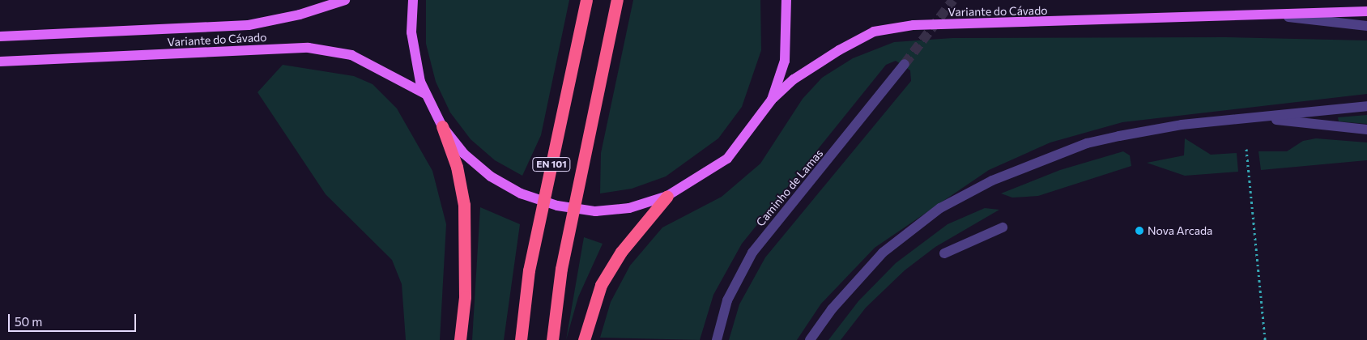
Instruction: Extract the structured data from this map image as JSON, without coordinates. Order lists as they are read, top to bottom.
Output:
{
  "streets": {
    "highway": ["EN 101"],
    "main road": ["Variante do Cávado"],
    "street": ["Caminho de Lamas"]
  },
  "places": ["Nova Arcada"],
  "scale_bar": "50 m"
}
